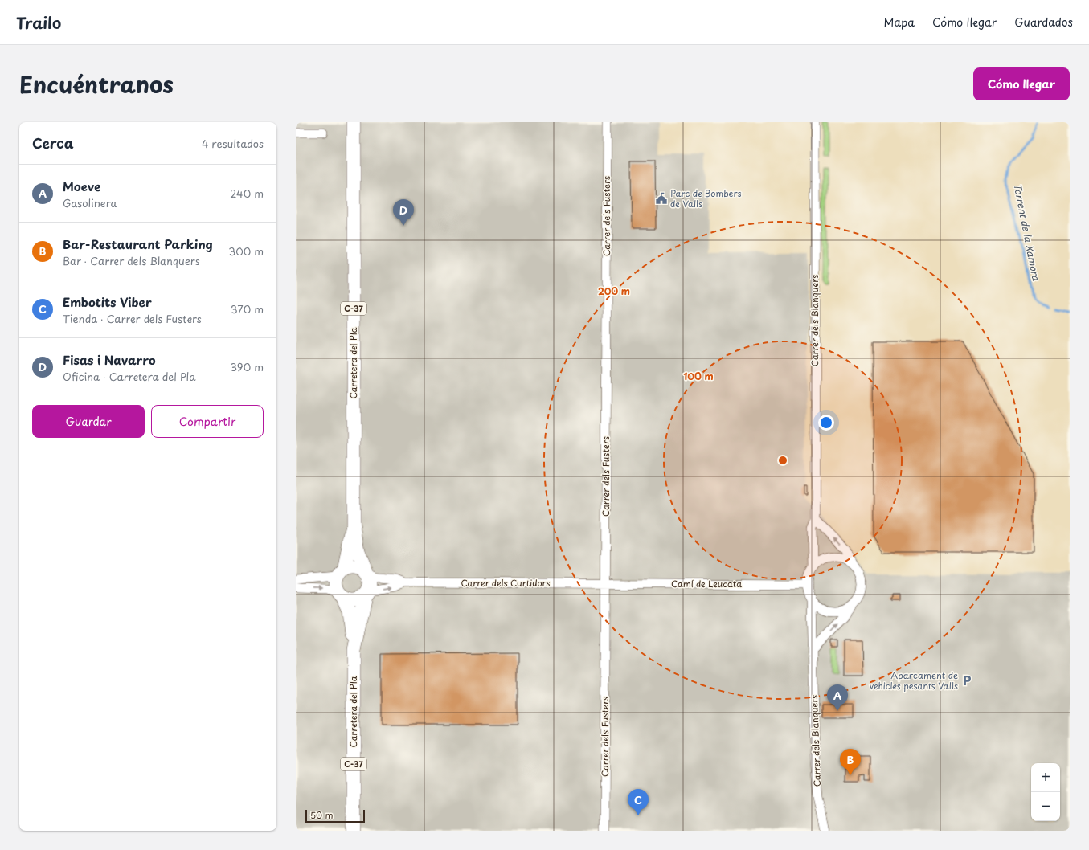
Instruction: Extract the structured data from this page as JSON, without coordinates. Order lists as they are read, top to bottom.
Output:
{
  "streets": {
    "main road": ["C-37", "Carretera del Pla"],
    "street": [
      "Carrer dels Fusters",
      "Carrer dels Blanquers",
      "Carrer dels Curtidors",
      "Camí de Leucata"
    ]
  },
  "crossings": [
    ["Carrer dels Fusters", "Carrer dels Curtidors"],
    ["Carrer dels Fusters", "Camí de Leucata"],
    ["C-37", "Carretera del Pla"],
    ["C-37", "Carrer dels Curtidors"],
    ["Carrer dels Blanquers", "Camí de Leucata"],
    ["Carrer dels Curtidors", "Camí de Leucata"]
  ],
  "water": ["Torrent de la Xamora"],
  "places": {
    "public building": ["Parc de Bombers de Valls"],
    "parking": ["Aparcament de vehicles pesants Valls"]
  },
  "scale_bar": "50 m",
  "page": {
    "header": "Trailo",
    "nav": ["Mapa", "Cómo llegar", "Guardados"],
    "title": "Encuéntranos",
    "buttons": [
      "Cómo llegar",
      ["Guardar", "Compartir"]
    ],
    "heading": ["Cerca", "4 resultados"],
    "list": [
      {
        "mark": "A",
        "name": "Moeve",
        "note": "Gasolinera",
        "value": "240 m"
      },
      {
        "mark": "B",
        "name": "Bar-Restaurant Parking",
        "note": "Bar · Carrer dels Blanquers",
        "value": "300 m"
      },
      {
        "mark": "C",
        "name": "Embotits Viber",
        "note": "Tienda · Carrer dels Fusters",
        "value": "370 m"
      },
      {
        "mark": "D",
        "name": "Fisas i Navarro",
        "note": "Oficina · Carretera del Pla",
        "value": "390 m"
      }
    ],
    "pins": [
      "D",
      "A",
      "B",
      "C"
    ],
    "map_buttons": ["+", "−"],
    "scale": "50 m"
  },
  "rings": ["200 m", "100 m"]
}
